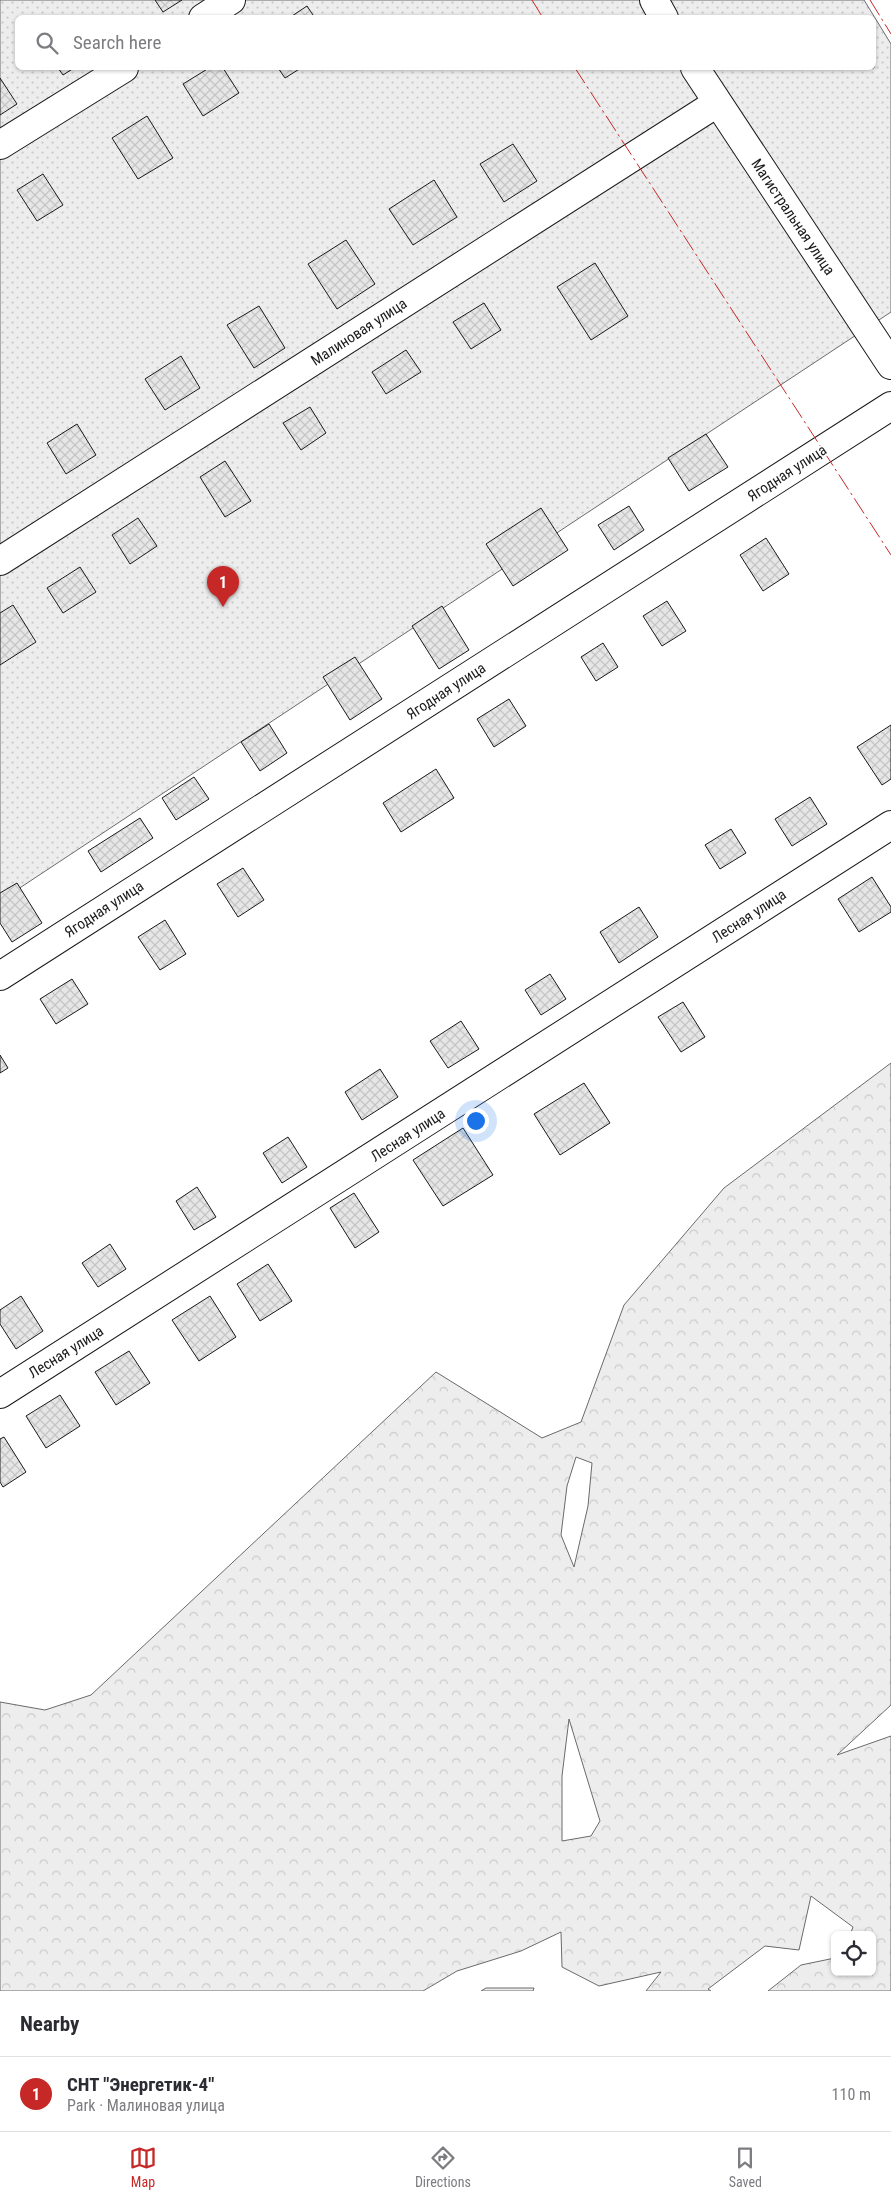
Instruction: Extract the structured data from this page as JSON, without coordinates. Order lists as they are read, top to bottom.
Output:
{
  "streets": {
    "street": [
      "Магистральная улица",
      "Малиновая улица",
      "Ягодная улица",
      "Лесная улица"
    ]
  },
  "crossings": [
    ["Магистральная улица", "Малиновая улица"]
  ],
  "page": {
    "search": "Search here",
    "pins": "1",
    "heading": "Nearby",
    "list": [
      {
        "mark": "1",
        "name": "СНТ \"Энергетик-4\"",
        "note": "Park · Малиновая улица",
        "value": "110 m"
      }
    ],
    "nav": ["Map", "Directions", "Saved"]
  }
}
